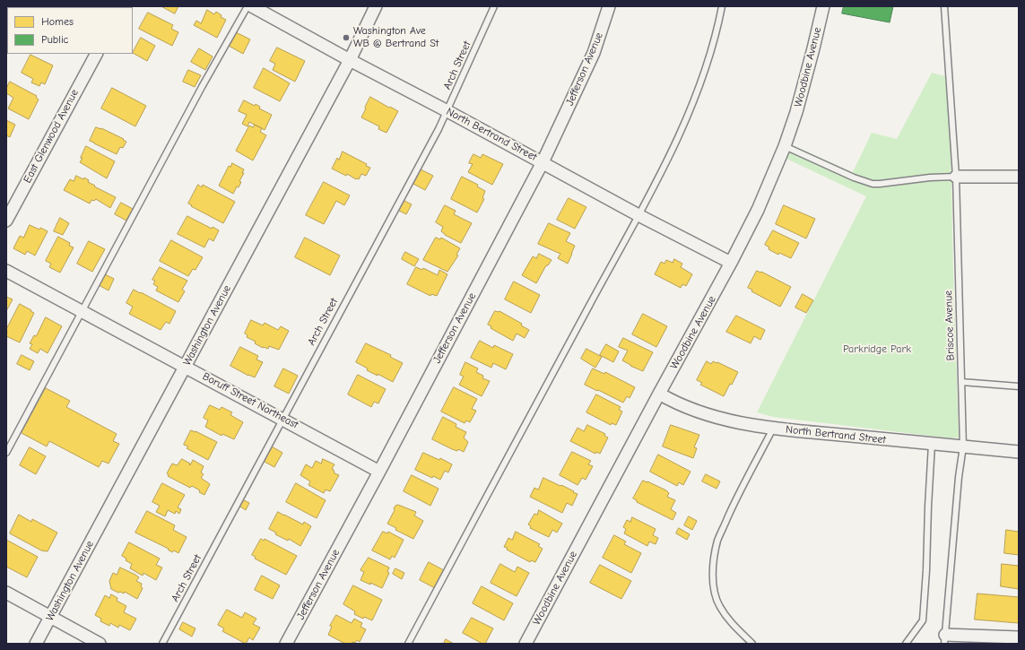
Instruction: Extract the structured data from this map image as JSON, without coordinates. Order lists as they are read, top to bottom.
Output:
{
  "streets": {
    "street": [
      "Woodbine Avenue",
      "Jefferson Avenue",
      "North Bertrand Street",
      "East Glenwood Avenue",
      "Washington Avenue",
      "Boruff Street Northeast"
    ],
    "lane": ["Arch Street", "Briscoe Avenue"]
  },
  "crossings": [
    ["Arch Street", "North Bertrand Street"],
    ["Arch Street", "Boruff Street Northeast"],
    ["Woodbine Avenue", "North Bertrand Street"],
    ["Jefferson Avenue", "North Bertrand Street"],
    ["Jefferson Avenue", "Boruff Street Northeast"],
    ["North Bertrand Street", "Washington Avenue"],
    ["North Bertrand Street", "Briscoe Avenue"],
    ["Washington Avenue", "Boruff Street Northeast"]
  ],
  "parks": ["Parkridge Park"],
  "places": ["Washington Ave WB @ Bertrand St"],
  "legend": ["Homes", "Public"]
}
